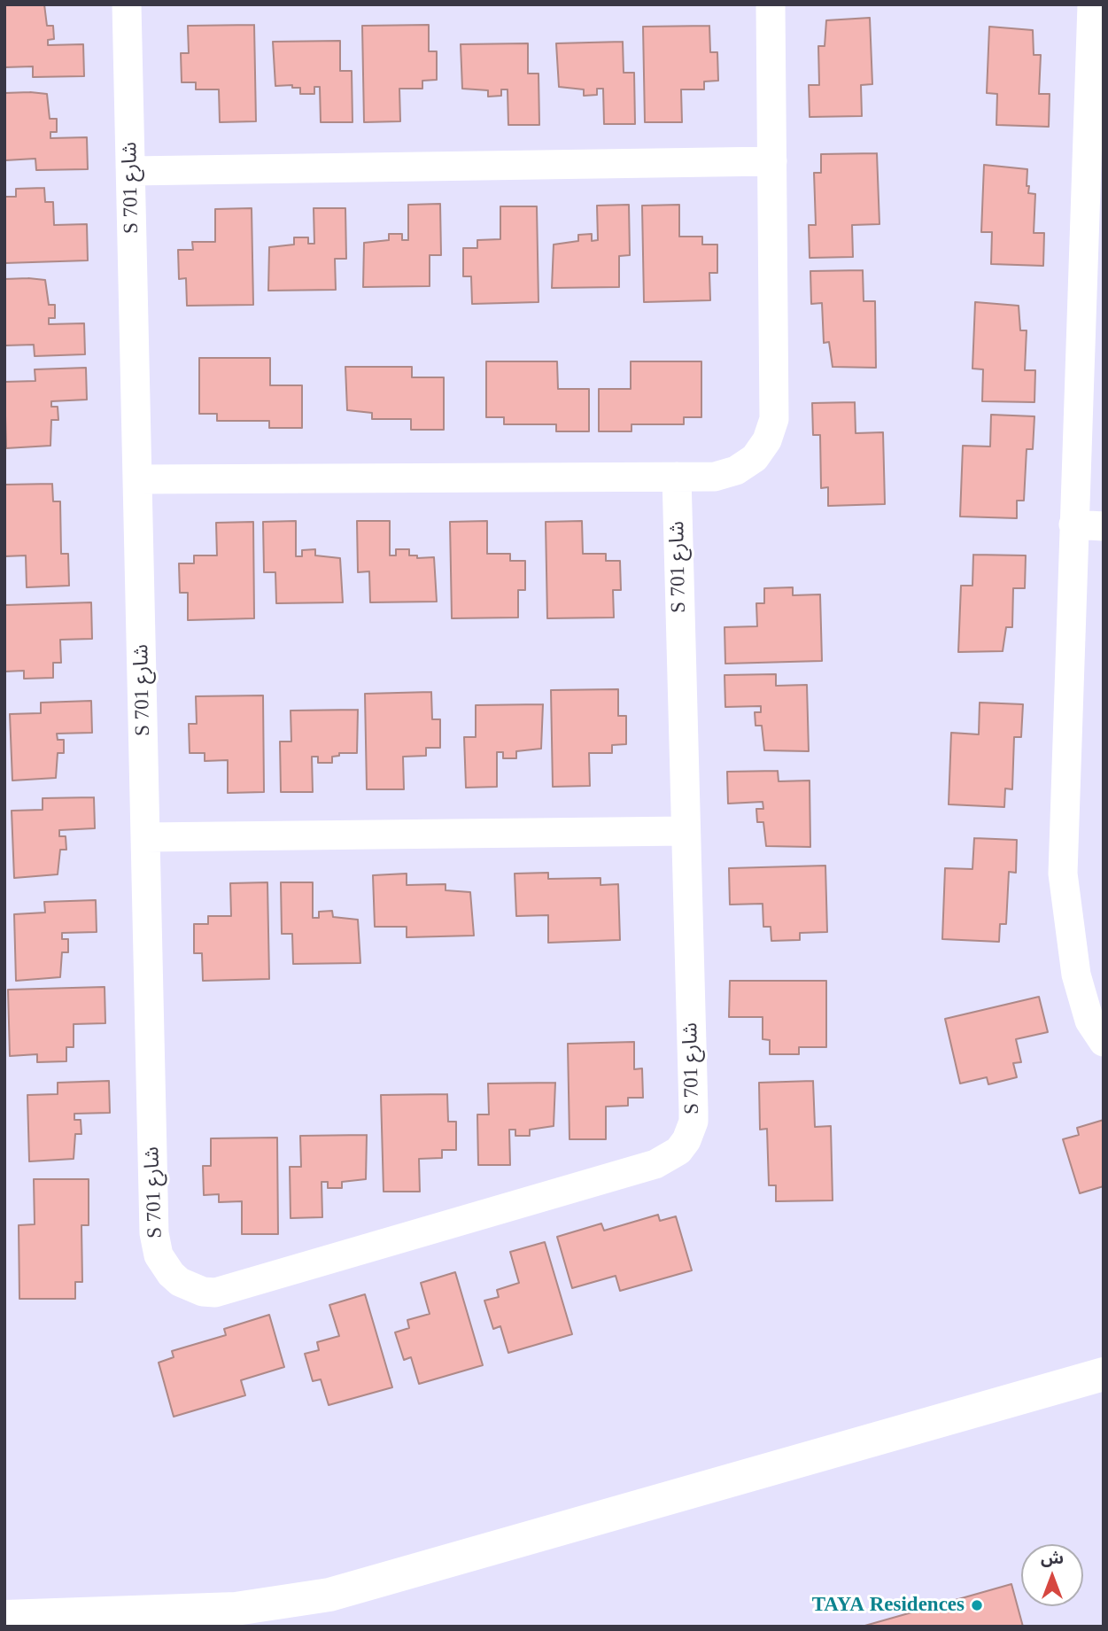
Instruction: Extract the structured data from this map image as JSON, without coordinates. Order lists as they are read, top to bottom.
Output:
{
  "streets": {
    "street": ["S 701 شارع"]
  },
  "places": ["TAYA Residences"],
  "north": "top"
}
